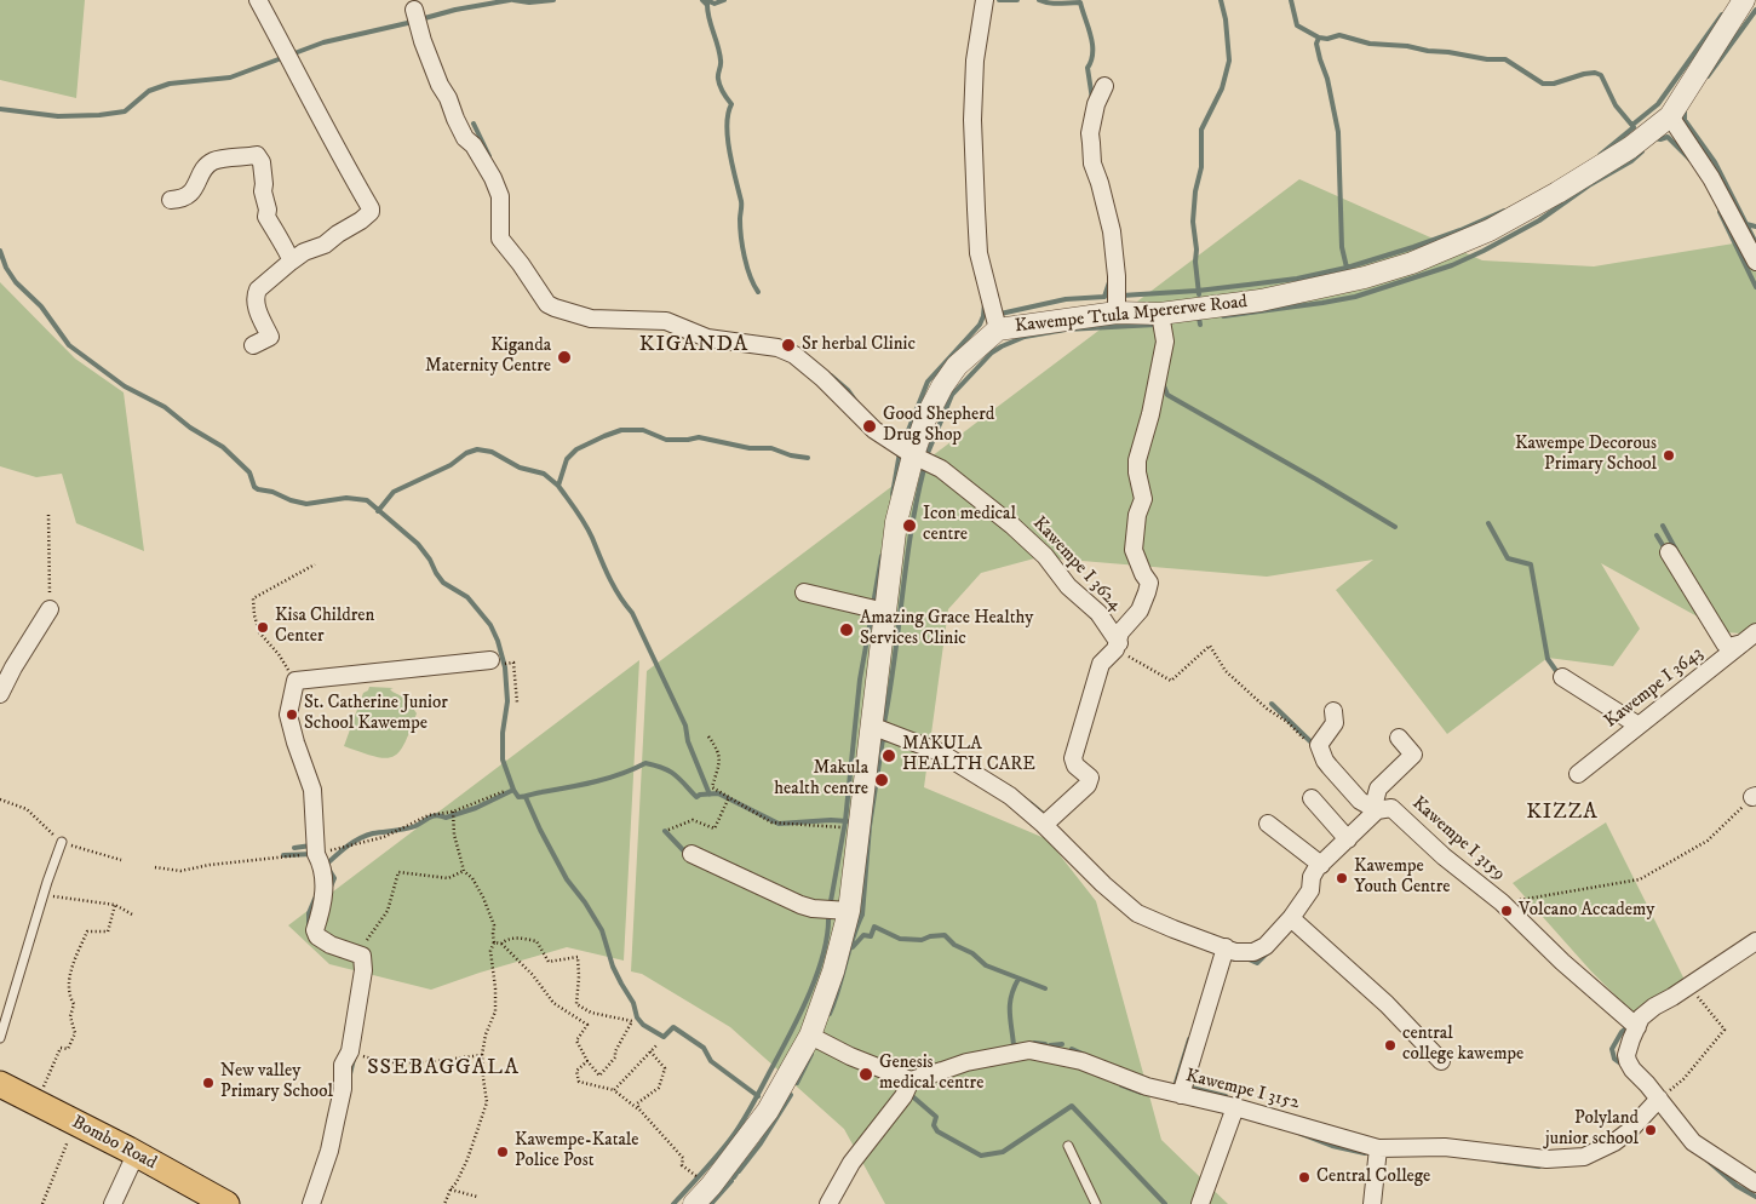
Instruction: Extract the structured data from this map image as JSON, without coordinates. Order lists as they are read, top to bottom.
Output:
{
  "streets": {
    "main road": ["Bombo Road"],
    "street": [
      "Kawempe Ttula Mpererwe Road",
      "Kawempe I 3624",
      "Kawempe I 3643",
      "Kawempe I 3159",
      "Kawempe I 3152"
    ]
  },
  "crossings": [
    ["Kawempe Ttula Mpererwe Road", "Kawempe I 3624"]
  ],
  "districts": ["KIGANDA", "KIZZA", "SSEBAGGALA"],
  "places": [
    "Sr herbal Clinic",
    "Kiganda Maternity Centre",
    "Good Shepherd Drug Shop",
    "Kawempe Decorous Primary School",
    "Icon medical centre",
    "Kisa Children Center",
    "Amazing Grace Healthy Services Clinic",
    "St. Catherine Junior School Kawempe",
    "MAKULA HEALTH CARE",
    "Makula health centre",
    "Kawempe Youth Centre",
    "Volcano Accademy",
    "central college kawempe",
    "Genesis medical centre",
    "New valley Primary School",
    "Polyland junior school",
    "Kawempe-Katale Police Post",
    "Central College"
  ]
}
